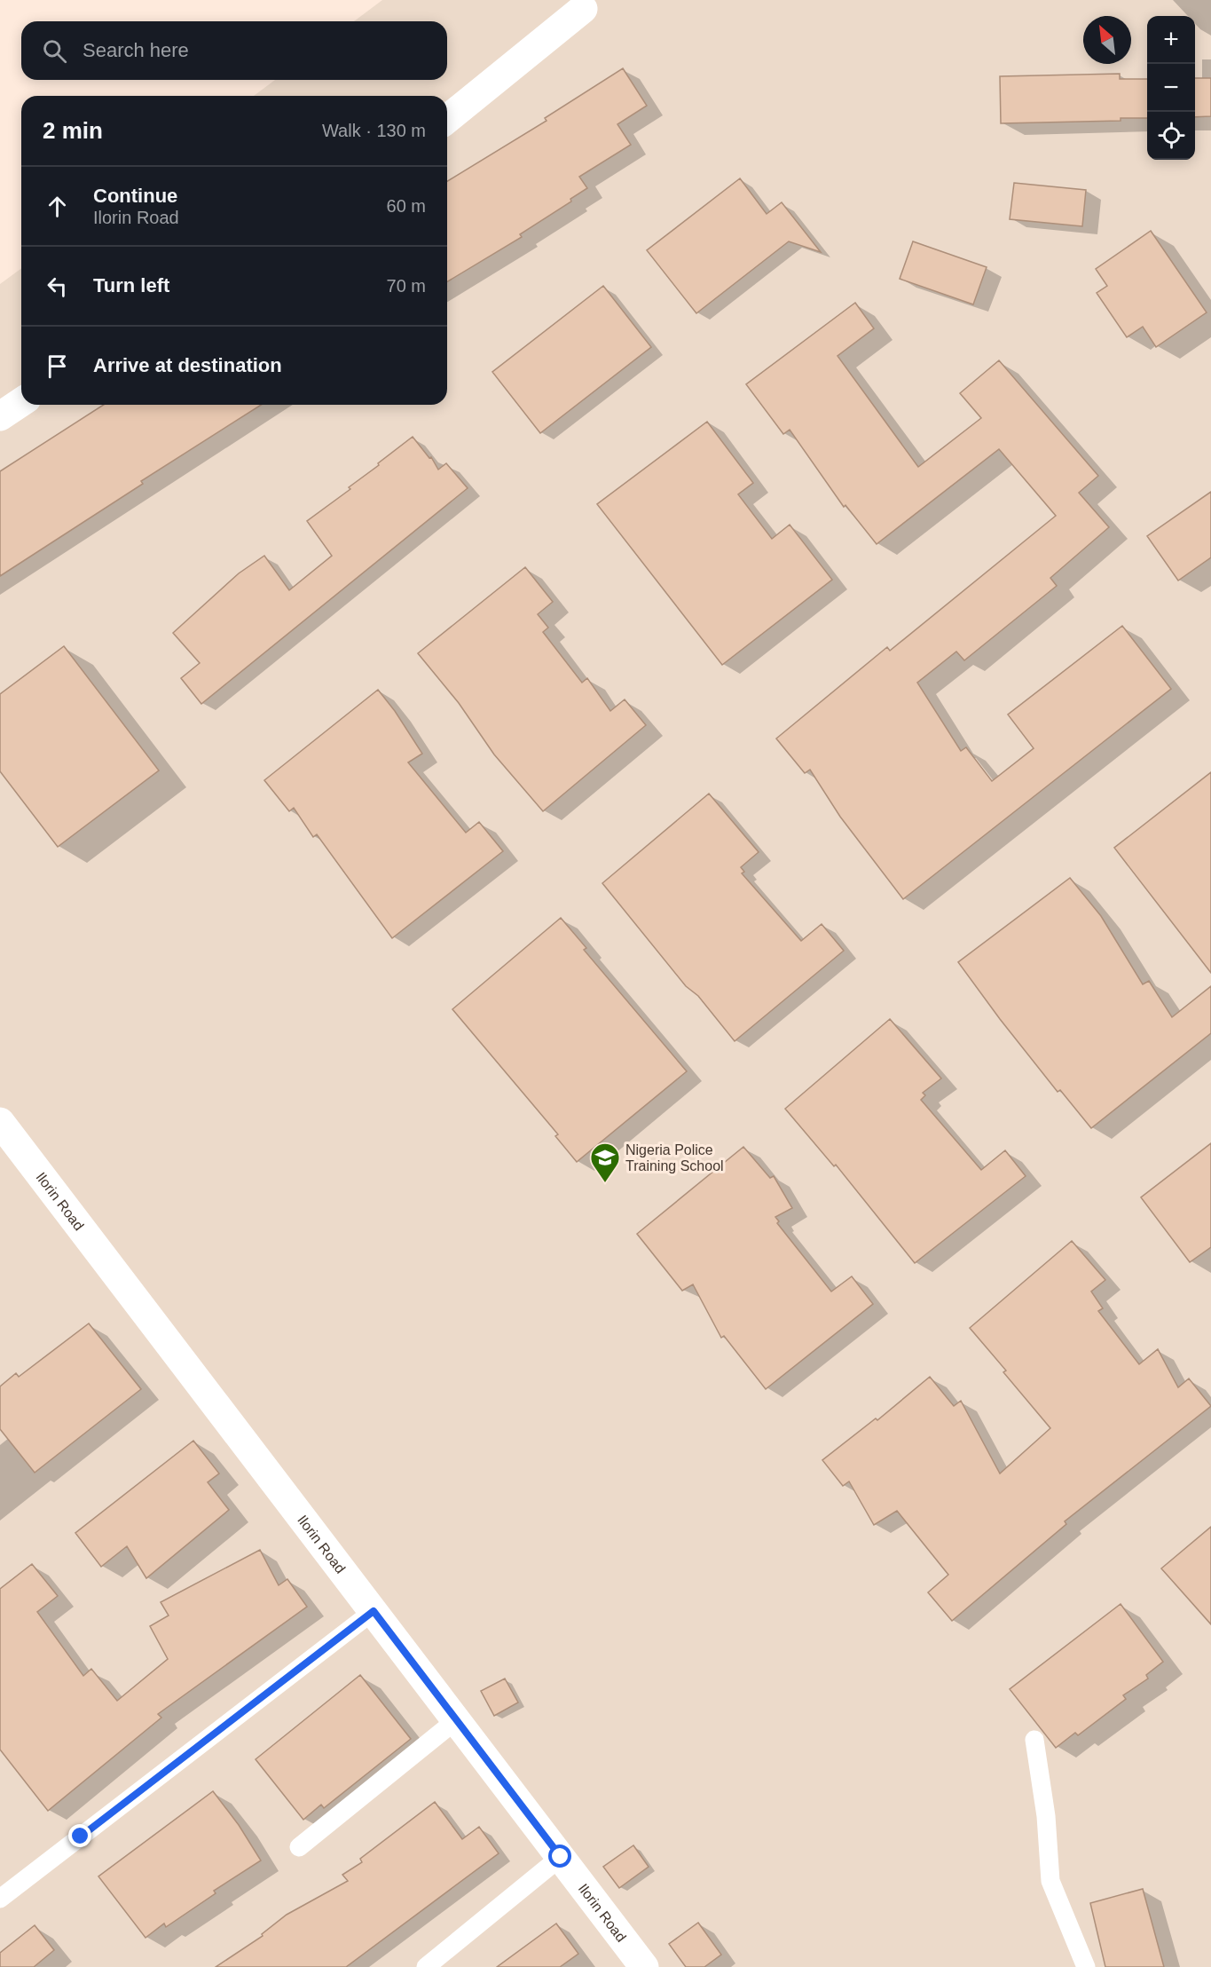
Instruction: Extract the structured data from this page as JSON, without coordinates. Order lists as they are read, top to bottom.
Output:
{
  "streets": {
    "street": ["Ilorin Road"]
  },
  "places": {
    "school or university": ["Nigeria Police Training School"]
  },
  "north": "top left",
  "page": {
    "map_buttons": ["+", "−"],
    "search": "Search here",
    "heading": ["2 min", "Walk · 130 m"],
    "list": [
      ["Continue", "Ilorin Road", "60 m"],
      ["Turn left", "70 m"],
      "Arrive at destination"
    ]
  }
}
